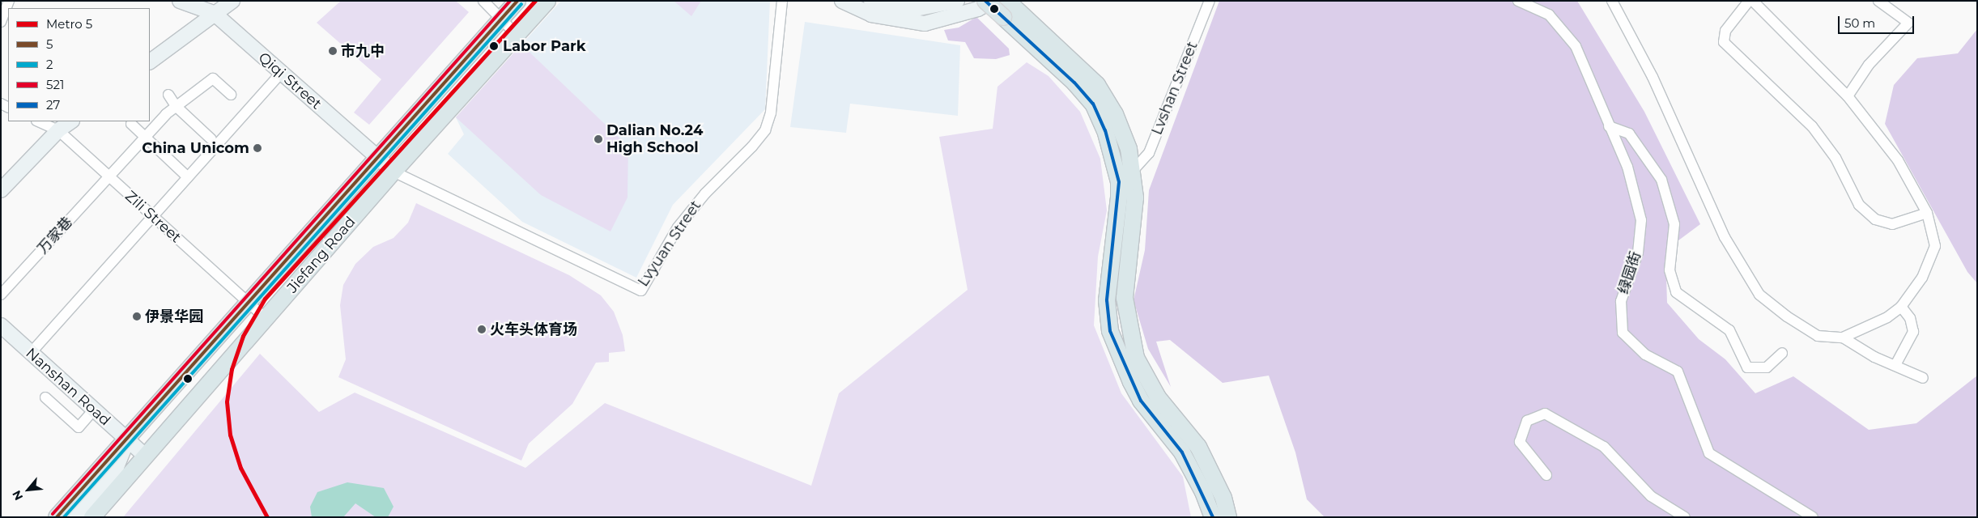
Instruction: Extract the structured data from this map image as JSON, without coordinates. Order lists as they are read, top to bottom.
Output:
{
  "streets": {
    "main road": ["Qiqi Street", "Jiefang Road", "Nanshan Road"],
    "street": [
      "Lvshan Street",
      "Zili Street",
      "万家巷",
      "Lvyuan Street",
      "绿园街"
    ]
  },
  "crossings": [
    ["Qiqi Street", "Lvyuan Street"],
    ["Qiqi Street", "Jiefang Road"],
    ["Zili Street", "万家巷"],
    ["Zili Street", "Jiefang Road"],
    ["Lvyuan Street", "Jiefang Road"],
    ["Jiefang Road", "Nanshan Road"]
  ],
  "places": [
    "Labor Park",
    "市九中",
    "Dalian No.24 High School",
    "China Unicom",
    "伊景华园",
    "火车头体育场"
  ],
  "lines": [
    "metro line 5",
    "transit line 5",
    "transit line 521",
    "transit line 27",
    "transit line 2"
  ],
  "legend": [
    "Metro 5",
    "5",
    "2",
    "521",
    "27"
  ],
  "scale_bar": "50 m",
  "north": "bottom left"
}
